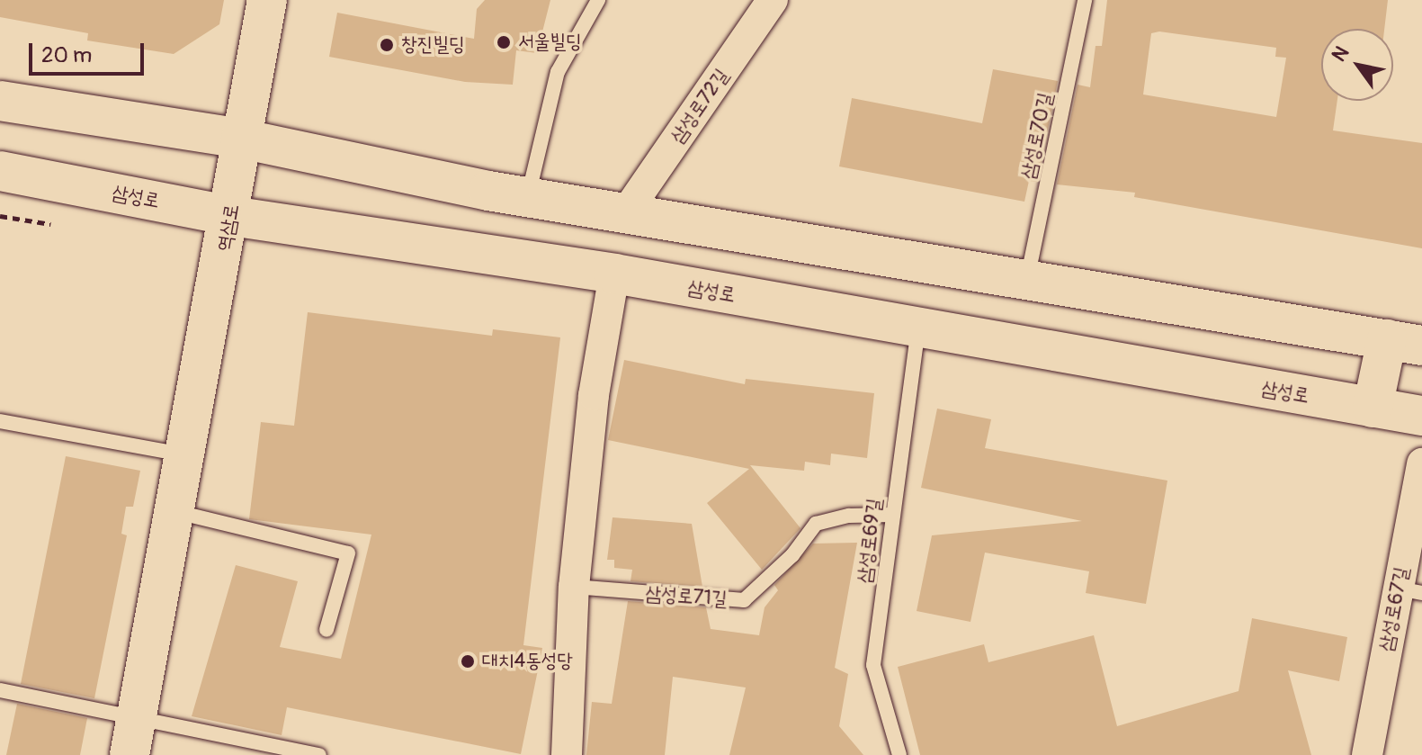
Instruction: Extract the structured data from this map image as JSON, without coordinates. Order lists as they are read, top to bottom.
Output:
{
  "streets": {
    "main road": ["삼성로", "역삼로"],
    "street": ["삼성로72길", "삼성로67길"],
    "lane": ["삼성로70길", "삼성로69길", "삼성로71길"]
  },
  "crossings": [
    ["삼성로", "역삼로"],
    ["삼성로", "삼성로69길"],
    ["삼성로69길", "삼성로71길"]
  ],
  "places": ["서울빌딩", "창진빌딩", "대치4동성당"],
  "scale_bar": "20 m",
  "north": "top left"
}
